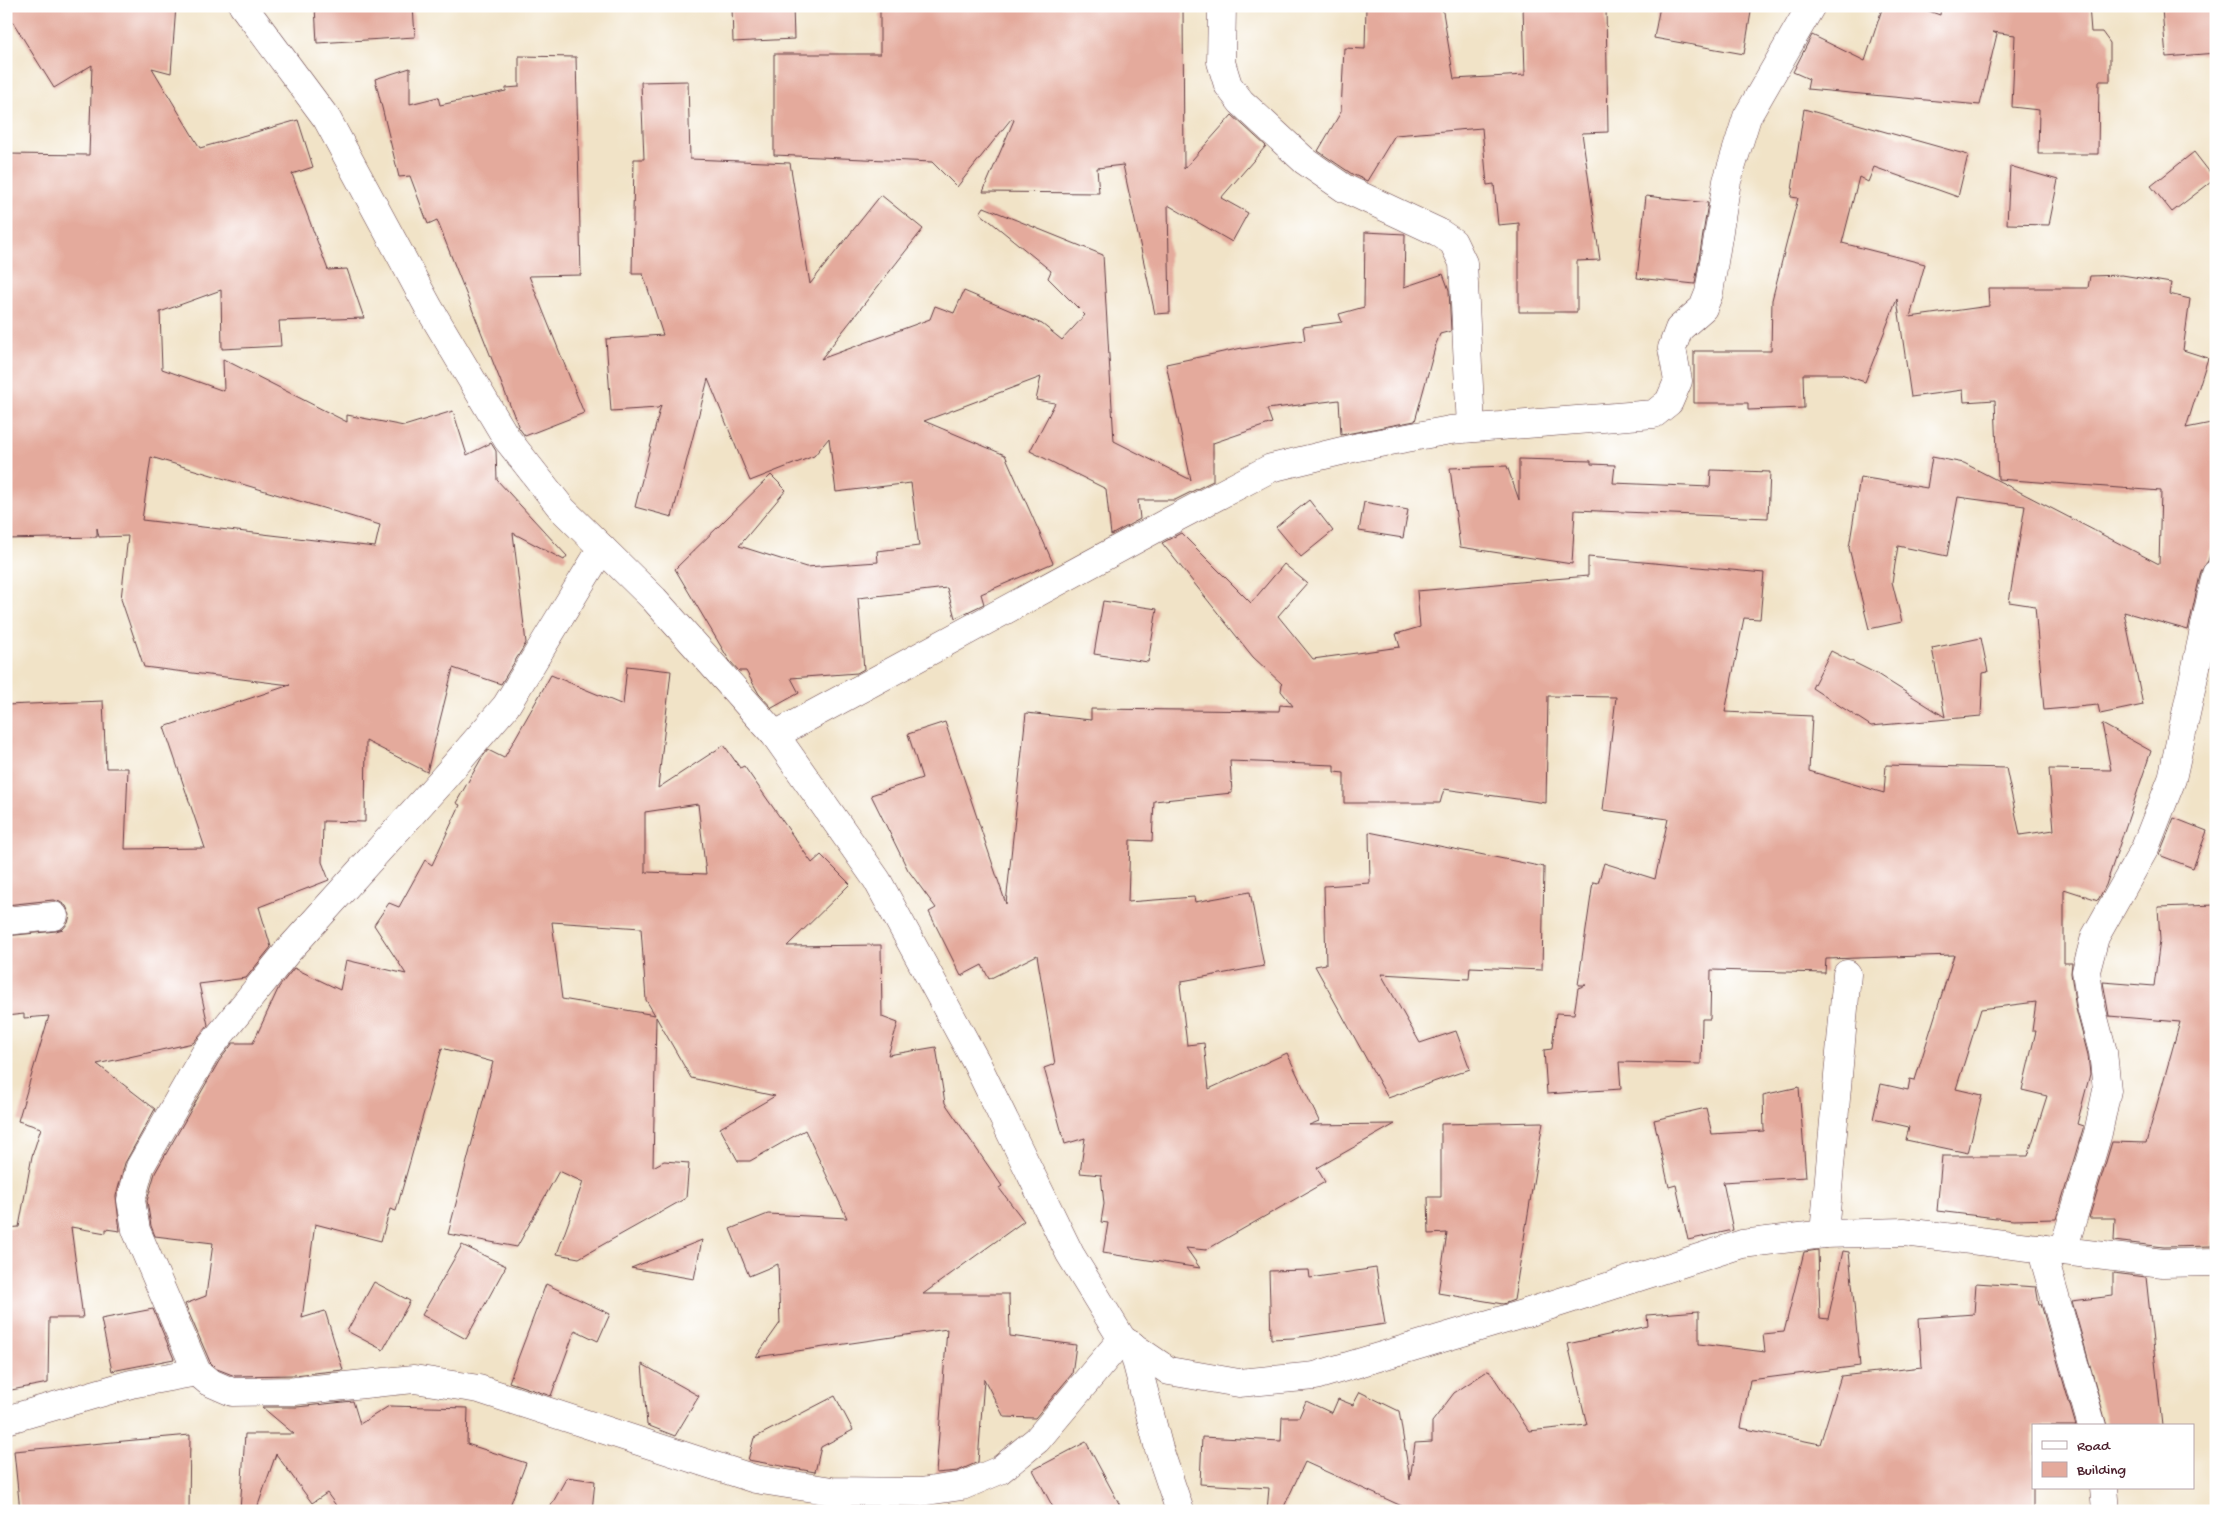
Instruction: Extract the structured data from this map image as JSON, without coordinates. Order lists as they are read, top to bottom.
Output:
{
  "legend": ["Road", "Building"]
}
